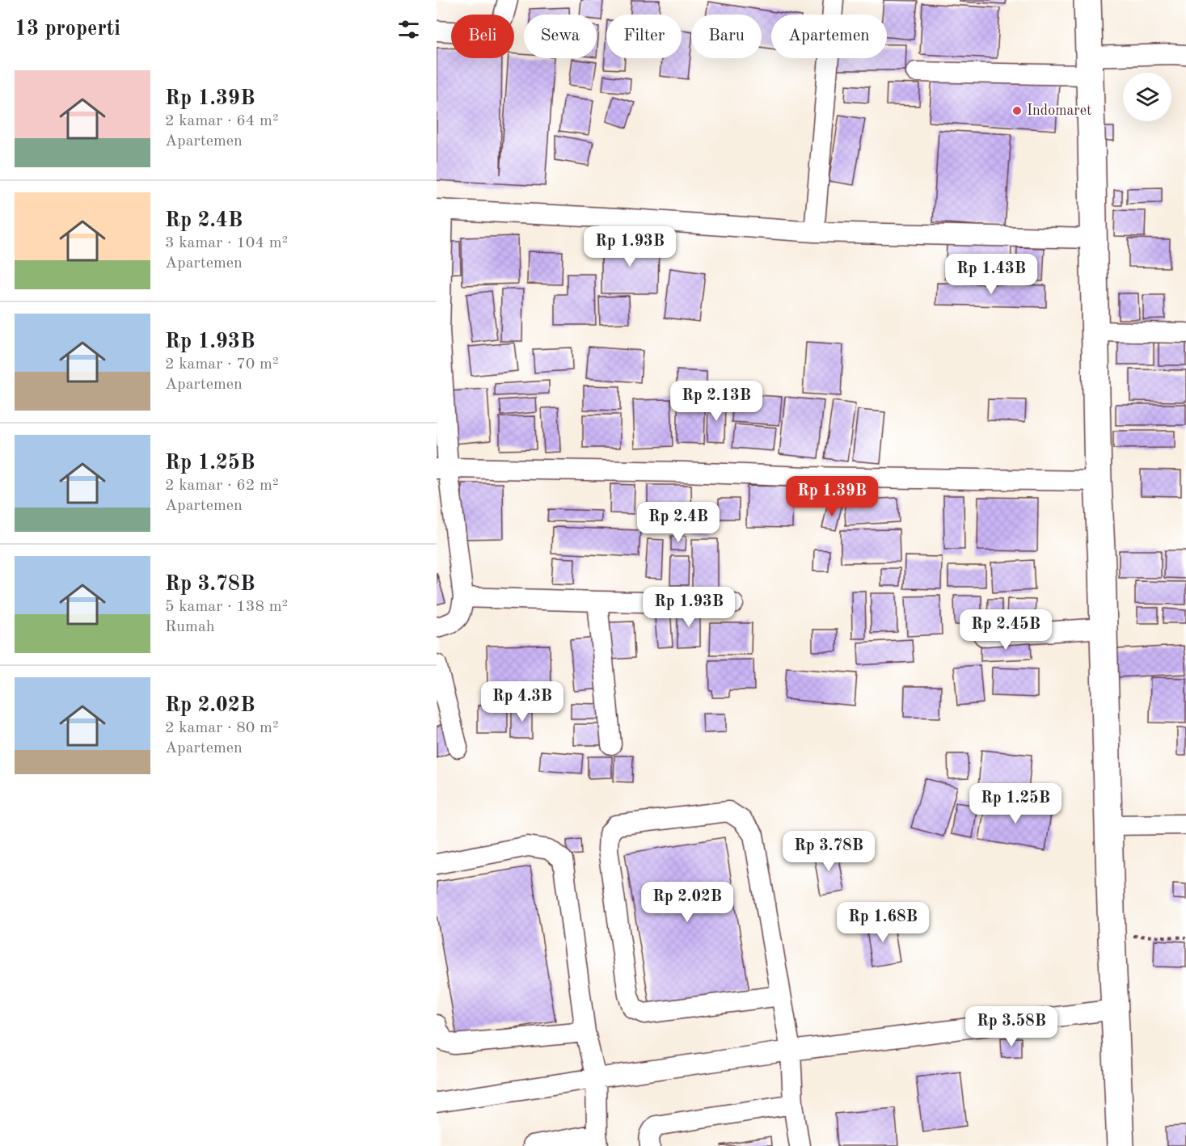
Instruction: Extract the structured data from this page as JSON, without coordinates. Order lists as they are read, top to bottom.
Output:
{
  "places": ["Indomaret"],
  "page": {
    "heading": "13 properti",
    "chip": [
      "Beli",
      "Sewa",
      "Filter",
      "Baru",
      "Apartemen"
    ],
    "list": [
      {
        "name": "Rp 1.39B",
        "note": "2 kamar · 64 m² · Apartemen"
      },
      {
        "name": "Rp 2.4B",
        "note": "3 kamar · 104 m² · Apartemen"
      },
      {
        "name": "Rp 1.93B",
        "note": "2 kamar · 70 m² · Apartemen"
      },
      {
        "name": "Rp 1.25B",
        "note": "2 kamar · 62 m² · Apartemen"
      },
      {
        "name": "Rp 3.78B",
        "note": "5 kamar · 138 m² · Rumah"
      },
      {
        "name": "Rp 2.02B",
        "note": "2 kamar · 80 m² · Apartemen"
      }
    ],
    "price": [
      "Rp 1.93B",
      "Rp 1.43B",
      "Rp 2.13B",
      "Rp 1.39B",
      "Rp 2.4B",
      "Rp 1.93B",
      "Rp 2.45B",
      "Rp 4.3B",
      "Rp 1.25B",
      "Rp 3.78B",
      "Rp 2.02B",
      "Rp 1.68B",
      "Rp 3.58B"
    ]
  }
}
